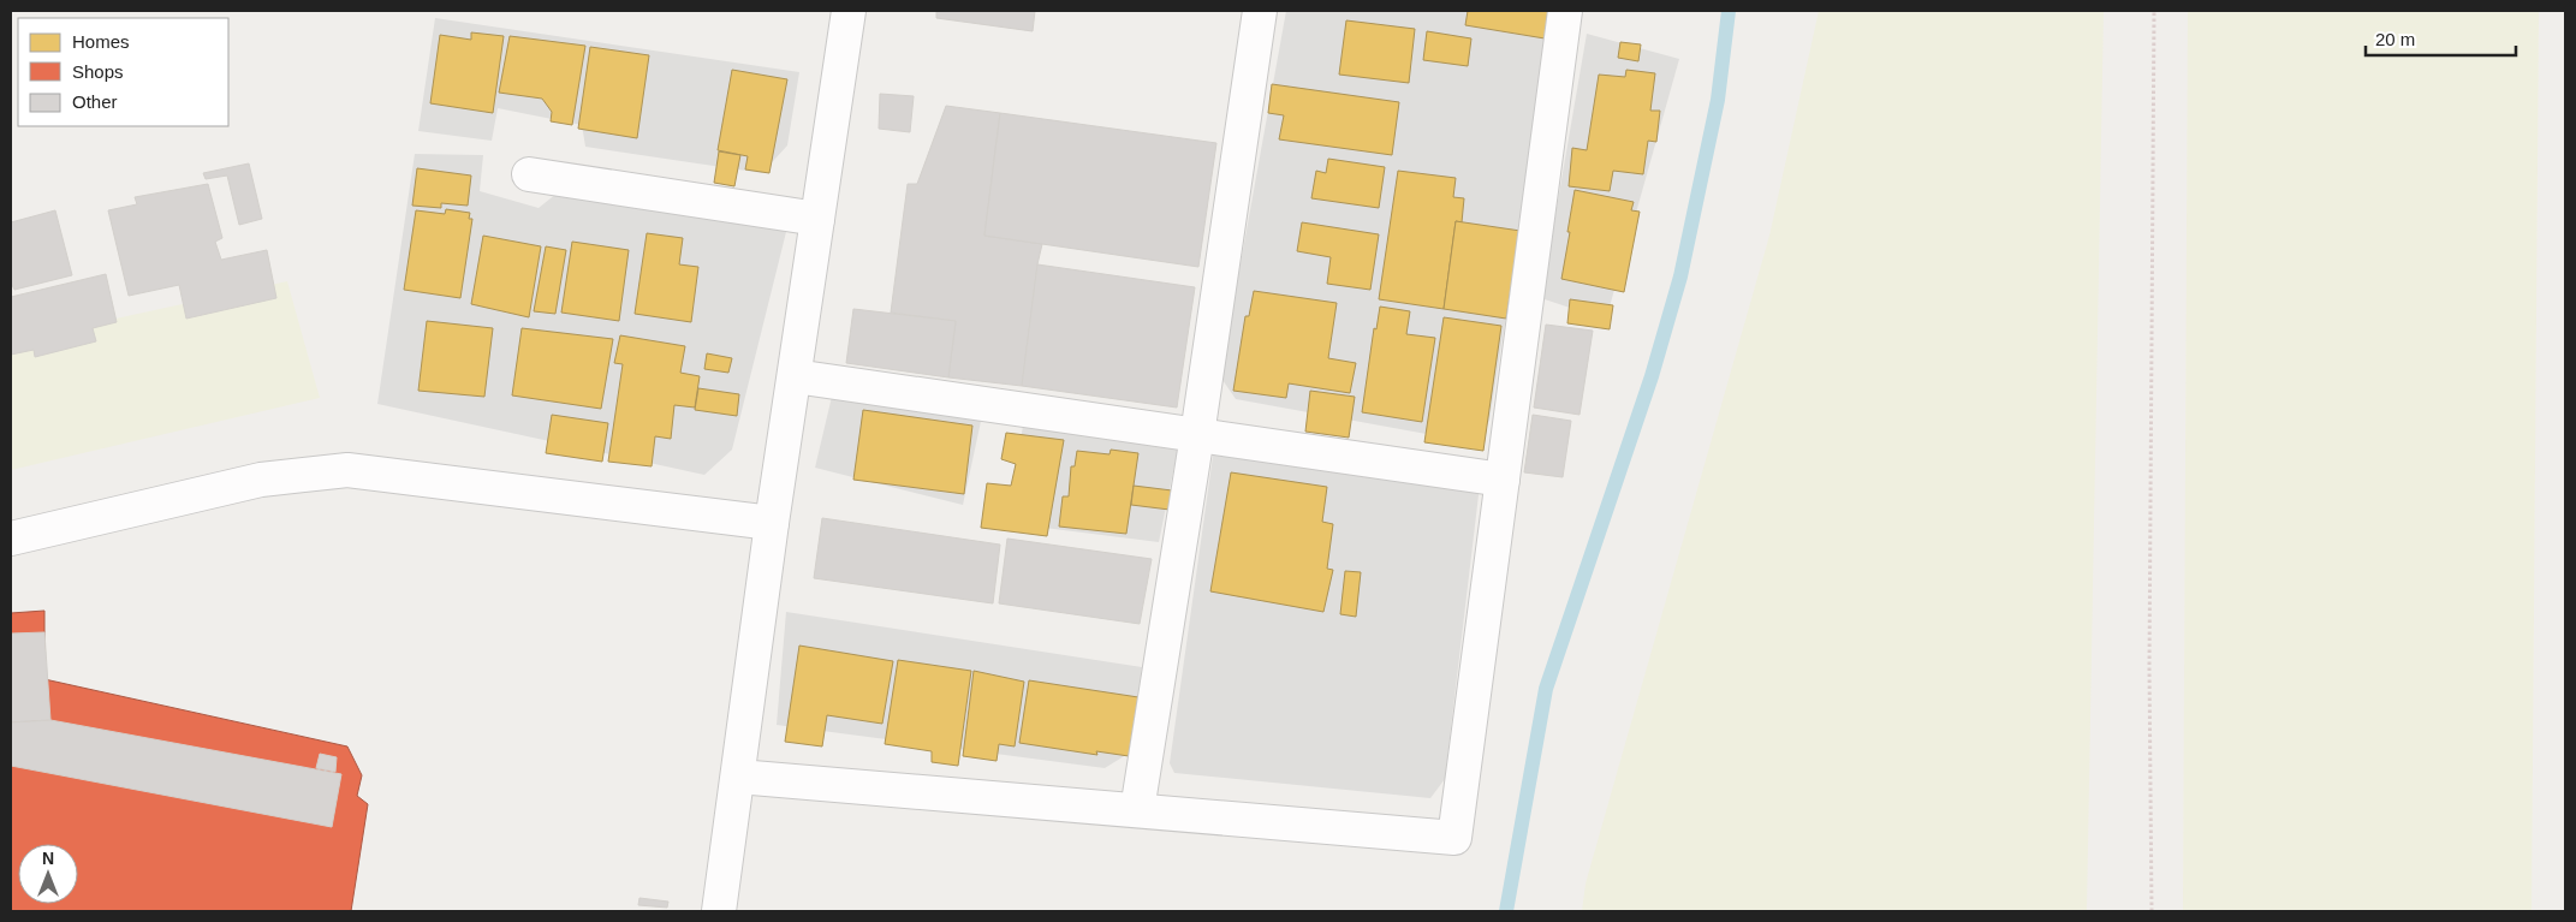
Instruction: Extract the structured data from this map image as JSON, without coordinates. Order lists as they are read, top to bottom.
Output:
{
  "legend": ["Homes", "Shops", "Other"],
  "scale_bar": "20 m",
  "north": "top"
}
